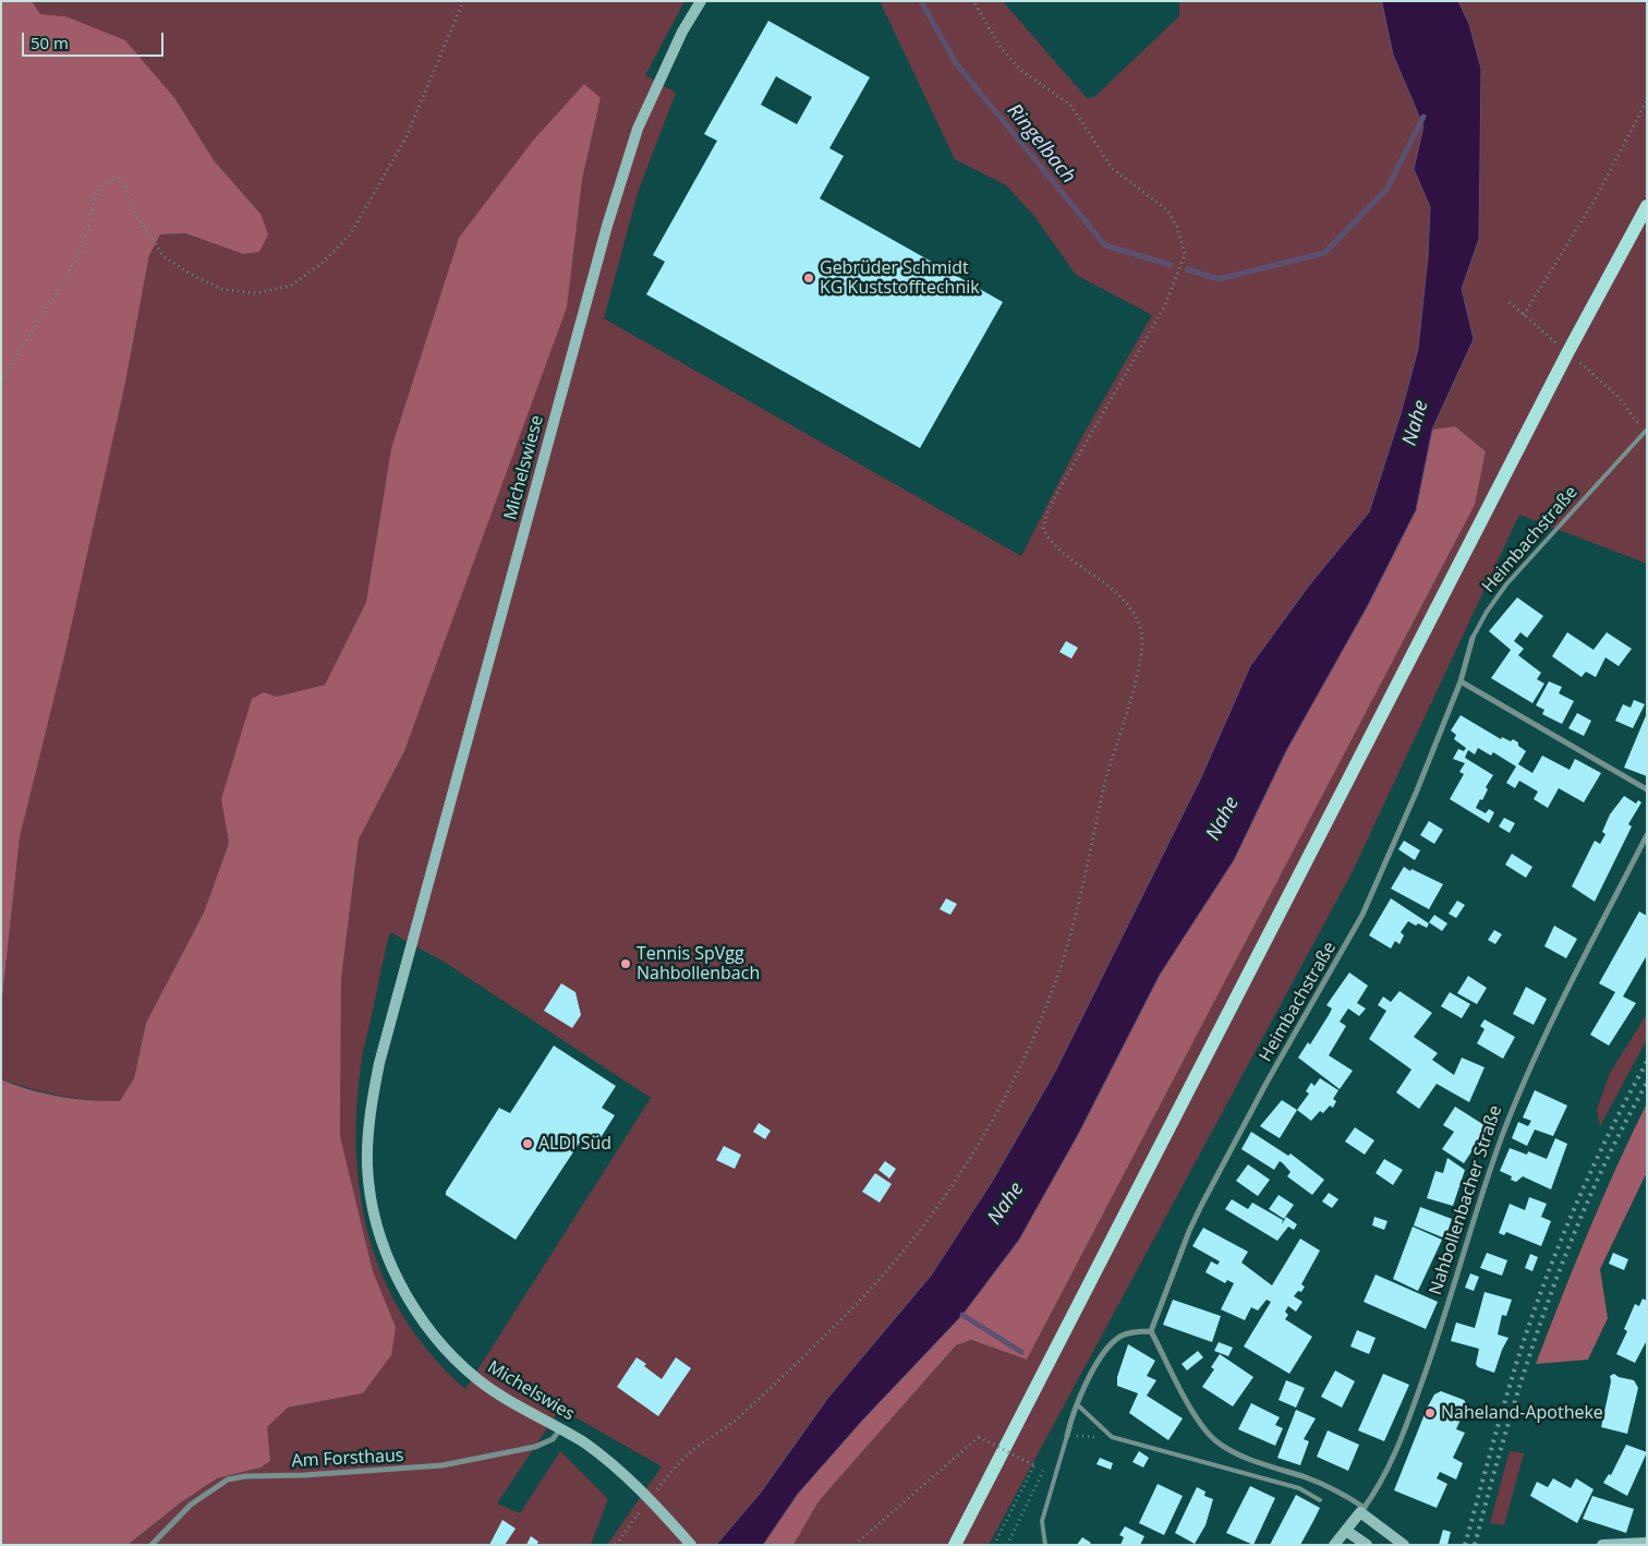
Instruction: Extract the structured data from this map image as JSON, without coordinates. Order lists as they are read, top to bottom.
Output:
{
  "streets": {
    "street": [
      "Michelswiese",
      "Heimbachstraße",
      "Nahbollenbacher Straße",
      "Michelswies",
      "Am Forsthaus"
    ]
  },
  "crossings": [
    ["Michelswiese", "Michelswies"],
    ["Michelswies", "Am Forsthaus"]
  ],
  "water": ["Ringelbach", "Nahe"],
  "places": [
    "Gebrüder Schmidt KG Kuststofftechnik",
    "Tennis SpVgg Nahbollenbach",
    "ALDI Süd",
    "Naheland-Apotheke"
  ],
  "scale_bar": "50 m"
}
